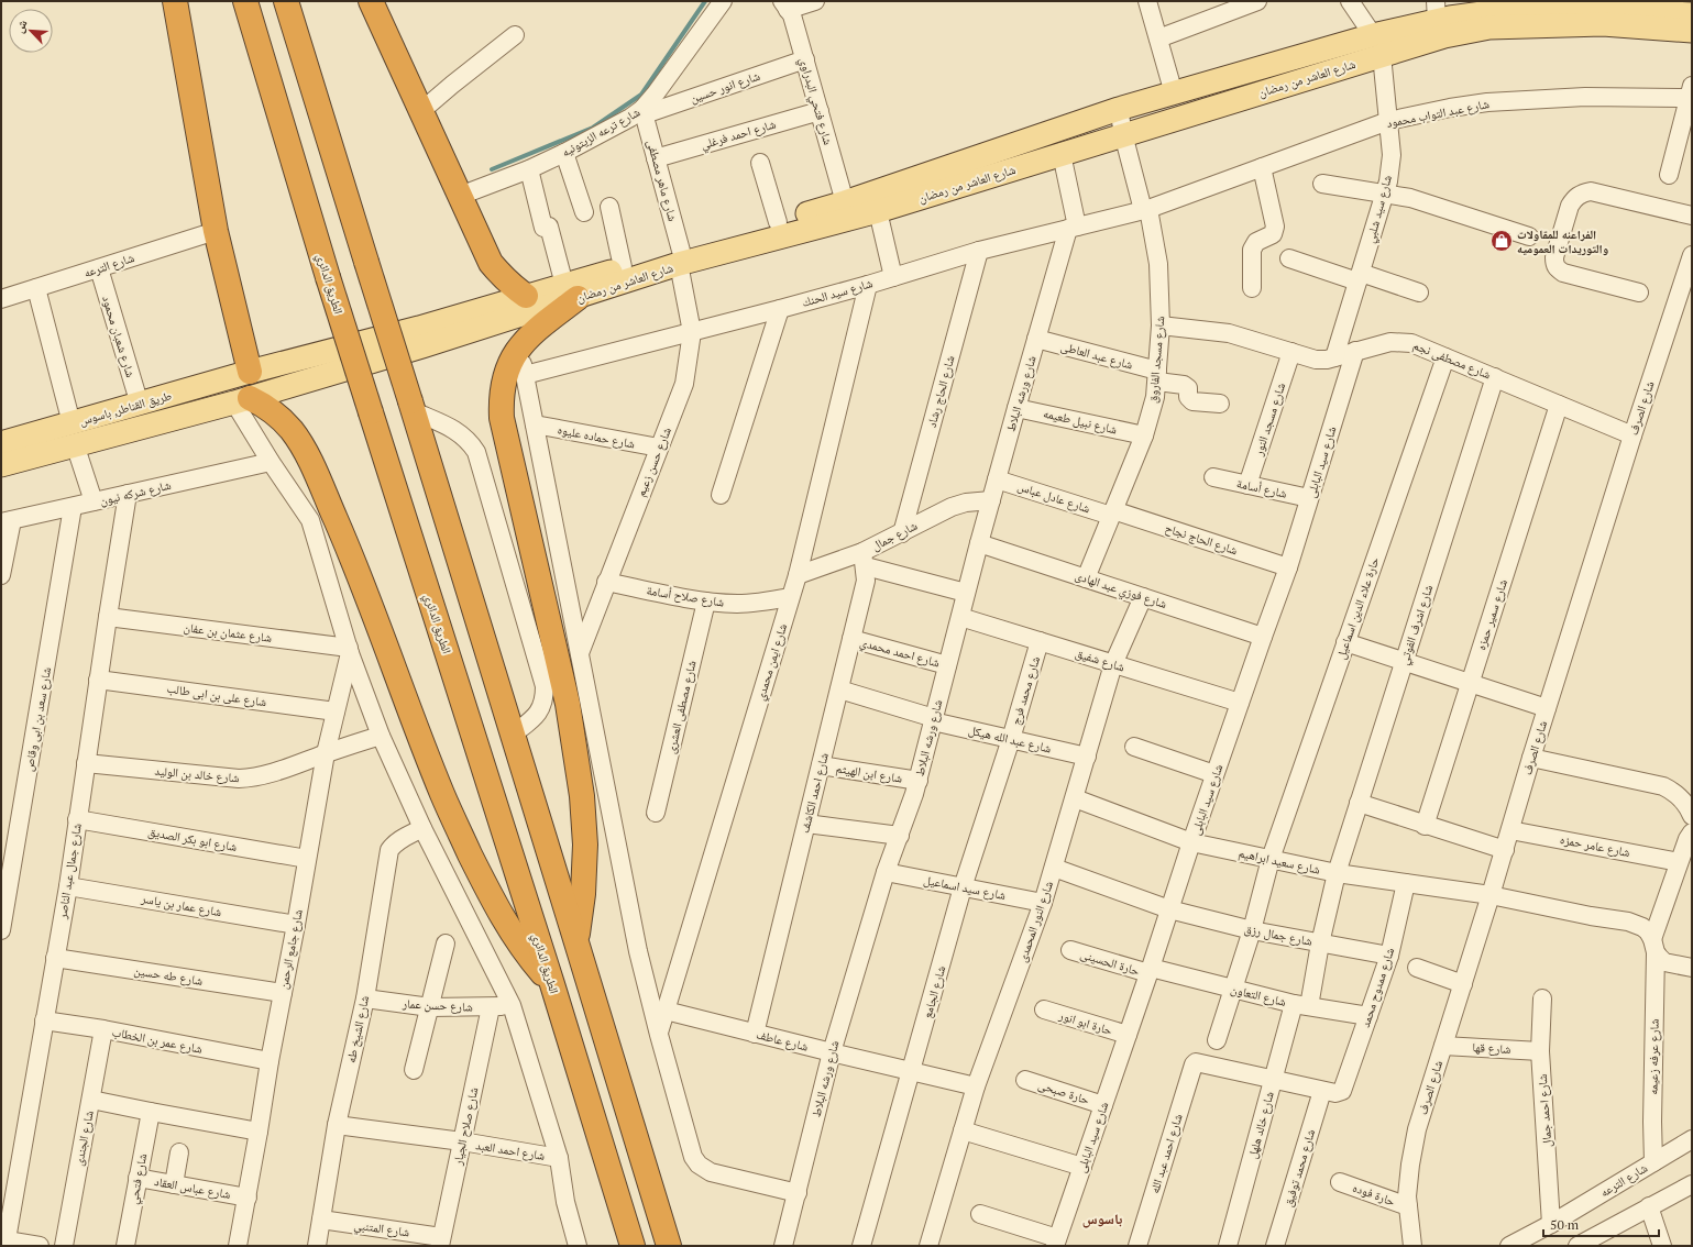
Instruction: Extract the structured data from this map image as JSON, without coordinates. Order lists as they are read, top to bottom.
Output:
{
  "streets": {
    "highway": ["الطريق الدائري"],
    "main road": ["شارع العاشر من رمضان", "طريق القناطر, باسوس"],
    "street": [
      "شارع انور حسين",
      "شارع فتحي البدراوي",
      "شارع عبد التواب محمود",
      "شارع ترعه الزيتونيه",
      "شارع احمد فرغلي",
      "شارع ماهر مصطفى",
      "شارع سيد شلبي",
      "شارع الترعه",
      "شارع سيد الحنك",
      "شارع شعبان محمود",
      "شارع عبد العاطى",
      "شارع مسجد الفاروق",
      "شارع مصطفى نجم",
      "شارع الحاج رشاد",
      "شارع ورشه البلاط",
      "شارع الصرف",
      "شارع مسجد النور",
      "شارع نبيل طعيمه",
      "شارع حماده عليوه",
      "شارع حسن زعيم",
      "شارع سيد البابلى",
      "شارع أسامة",
      "شارع شركه نيون",
      "شارع عادل عباس",
      "شارع جمال",
      "شارع الحاج نجاح",
      "شارع فوزي عبد الهادى",
      "شارع صلاح أسامة",
      "حارة علاء الدين اسماعيل",
      "شارع سمير حمزه",
      "شارع اشرف الفوتي",
      "شارع عثمان بن عفان",
      "شارع احمد محمدي",
      "شارع شفيق",
      "شارع ايمن محمدي",
      "شارع محمد فرج",
      "شارع على بن ابى طالب",
      "شارع مصطفى العشرى",
      "شارع سعد بن ابى وقاص",
      "شارع عبد الله هيكل",
      "شارع ابن الهيثم",
      "شارع خالد بن الوليد",
      "شارع احمد الكاشف",
      "شارع ابو بكر الصديق",
      "شارع عامر حمزه",
      "شارع سعيد ابراهيم",
      "شارع جمال عبد الناصر",
      "شارع سيد اسماعيل",
      "شارع عمار بن ياسر",
      "شارع النور المحمدى",
      "شارع جمال رزق",
      "شارع جامع الرحمن",
      "حارة الحسينى",
      "شارع طه حسين",
      "شارع ممدوح محمد",
      "شارع الجامع",
      "شارع التعاون",
      "شارع حسن عمار",
      "حارة ابو انور",
      "شارع الشيخ طه",
      "شارع عمر بن الخطاب",
      "شارع عاطف",
      "شارع قها",
      "شارع عرفه زعيمه",
      "حارة صبحى",
      "شارع احمد جمال",
      "شارع خالد هلهل",
      "شارع صلاح الجيار",
      "شارع الجندى",
      "شارع احمد العبد",
      "شارع احمد عبد الله",
      "شارع محمد توفيق",
      "شارع فتحي",
      "شارع عباس العقاد",
      "حارة فوده",
      "شارع المتنبي"
    ]
  },
  "crossings": [
    ["شارع العاشر من رمضان", "شارع فتحي البدراوي"],
    ["شارع العاشر من رمضان", "شارع ماهر مصطفى"],
    ["شارع العاشر من رمضان", "شارع سيد شلبي"],
    ["شارع العاشر من رمضان", "شارع مسجد الفاروق"],
    ["شارع العاشر من رمضان", "طريق القناطر, باسوس"],
    ["شارع العاشر من رمضان", "شارع حسن زعيم"],
    ["شارع انور حسين", "شارع فتحي البدراوي"],
    ["شارع انور حسين", "شارع ترعه الزيتونيه"],
    ["شارع انور حسين", "شارع ماهر مصطفى"],
    ["شارع فتحي البدراوي", "شارع احمد فرغلي"],
    ["شارع عبد التواب محمود", "شارع سيد شلبي"],
    ["شارع عبد التواب محمود", "شارع سيد الحنك"],
    ["شارع عبد التواب محمود", "شارع مسجد الفاروق"],
    ["شارع ترعه الزيتونيه", "شارع ماهر مصطفى"],
    ["شارع احمد فرغلي", "شارع ماهر مصطفى"],
    ["شارع ماهر مصطفى", "شارع حسن زعيم"],
    ["شارع سيد شلبي", "شارع مصطفى نجم"],
    ["شارع الترعه", "شارع شعبان محمود"],
    ["شارع الترعه", "شارع عرفه زعيمه"],
    ["شارع الترعه", "شارع احمد جمال"],
    ["شارع سيد الحنك", "شارع مسجد الفاروق"],
    ["شارع سيد الحنك", "شارع الحاج رشاد"],
    ["شارع سيد الحنك", "شارع ورشه البلاط"],
    ["شارع سيد الحنك", "شارع حسن زعيم"],
    ["شارع سيد الحنك", "شارع ايمن محمدي"],
    ["شارع شعبان محمود", "طريق القناطر, باسوس"],
    ["شارع عبد العاطى", "شارع مسجد الفاروق"],
    ["شارع عبد العاطى", "شارع ورشه البلاط"],
    ["شارع مسجد الفاروق", "شارع مصطفى نجم"],
    ["شارع مسجد الفاروق", "شارع نبيل طعيمه"],
    ["شارع مسجد الفاروق", "شارع عادل عباس"],
    ["شارع مسجد الفاروق", "شارع الحاج نجاح"],
    ["شارع مسجد الفاروق", "شارع فوزي عبد الهادى"],
    ["شارع مصطفى نجم", "شارع الصرف"],
    ["شارع مصطفى نجم", "شارع مسجد النور"],
    ["شارع مصطفى نجم", "شارع سيد البابلى"],
    ["شارع مصطفى نجم", "حارة علاء الدين اسماعيل"],
    ["شارع مصطفى نجم", "شارع سمير حمزه"],
    ["شارع مصطفى نجم", "شارع اشرف الفوتي"],
    ["شارع الحاج رشاد", "شارع جمال"],
    ["شارع ورشه البلاط", "شارع نبيل طعيمه"],
    ["شارع ورشه البلاط", "شارع عادل عباس"],
    ["شارع ورشه البلاط", "شارع جمال"],
    ["شارع ورشه البلاط", "شارع فوزي عبد الهادى"],
    ["شارع ورشه البلاط", "شارع احمد محمدي"],
    ["شارع ورشه البلاط", "شارع شفيق"],
    ["شارع ورشه البلاط", "شارع عبد الله هيكل"],
    ["شارع ورشه البلاط", "شارع ابن الهيثم"],
    ["شارع ورشه البلاط", "شارع سيد اسماعيل"],
    ["شارع ورشه البلاط", "شارع عاطف"],
    ["شارع الصرف", "شارع عامر حمزه"],
    ["شارع الصرف", "شارع سعيد ابراهيم"],
    ["شارع الصرف", "شارع قها"],
    ["شارع الصرف", "حارة فوده"],
    ["شارع مسجد النور", "شارع أسامة"],
    ["شارع حماده عليوه", "شارع حسن زعيم"],
    ["شارع حسن زعيم", "شارع صلاح أسامة"],
    ["شارع سيد البابلى", "شارع أسامة"],
    ["شارع سيد البابلى", "شارع الحاج نجاح"],
    ["شارع سيد البابلى", "شارع فوزي عبد الهادى"],
    ["شارع سيد البابلى", "شارع شفيق"],
    ["شارع سيد البابلى", "شارع سعيد ابراهيم"],
    ["شارع سيد البابلى", "شارع جمال رزق"],
    ["شارع سيد البابلى", "حارة الحسينى"],
    ["شارع سيد البابلى", "شارع التعاون"],
    ["شارع سيد البابلى", "حارة ابو انور"],
    ["شارع سيد البابلى", "حارة صبحى"],
    ["شارع شركه نيون", "شارع سعد بن ابى وقاص"],
    ["شارع شركه نيون", "شارع جمال عبد الناصر"],
    ["شارع عادل عباس", "شارع الحاج نجاح"],
    ["شارع جمال", "شارع ايمن محمدي"],
    ["شارع جمال", "شارع احمد الكاشف"],
    ["شارع فوزي عبد الهادى", "شارع النور المحمدى"],
    ["شارع صلاح أسامة", "شارع ايمن محمدي"],
    ["شارع صلاح أسامة", "شارع مصطفى العشرى"],
    ["حارة علاء الدين اسماعيل", "شارع سعيد ابراهيم"],
    ["حارة علاء الدين اسماعيل", "شارع جمال رزق"],
    ["حارة علاء الدين اسماعيل", "شارع التعاون"],
    ["شارع اشرف الفوتي", "شارع سعيد ابراهيم"],
    ["شارع اشرف الفوتي", "شارع جمال رزق"],
    ["شارع اشرف الفوتي", "شارع خالد هلهل"],
    ["شارع عثمان بن عفان", "شارع جمال عبد الناصر"],
    ["شارع عثمان بن عفان", "شارع جامع الرحمن"],
    ["شارع احمد محمدي", "شارع احمد الكاشف"],
    ["شارع شفيق", "شارع محمد فرج"],
    ["شارع شفيق", "شارع النور المحمدى"],
    ["شارع ايمن محمدي", "شارع عاطف"],
    ["شارع محمد فرج", "شارع عبد الله هيكل"],
    ["شارع محمد فرج", "شارع الجامع"],
    ["شارع على بن ابى طالب", "شارع جمال عبد الناصر"],
    ["شارع على بن ابى طالب", "شارع جامع الرحمن"],
    ["شارع عبد الله هيكل", "شارع احمد الكاشف"],
    ["شارع عبد الله هيكل", "شارع النور المحمدى"],
    ["شارع عبد الله هيكل", "شارع الجامع"],
    ["شارع ابن الهيثم", "شارع احمد الكاشف"],
    ["شارع خالد بن الوليد", "شارع جمال عبد الناصر"],
    ["شارع خالد بن الوليد", "شارع جامع الرحمن"],
    ["شارع احمد الكاشف", "شارع عاطف"],
    ["شارع ابو بكر الصديق", "شارع جمال عبد الناصر"],
    ["شارع ابو بكر الصديق", "شارع جامع الرحمن"],
    ["شارع عامر حمزه", "شارع عرفه زعيمه"],
    ["شارع سعيد ابراهيم", "شارع النور المحمدى"],
    ["شارع سعيد ابراهيم", "شارع ممدوح محمد"],
    ["شارع سعيد ابراهيم", "شارع عرفه زعيمه"],
    ["شارع جمال عبد الناصر", "شارع عمار بن ياسر"],
    ["شارع جمال عبد الناصر", "شارع طه حسين"],
    ["شارع جمال عبد الناصر", "شارع عمر بن الخطاب"],
    ["شارع سيد اسماعيل", "شارع النور المحمدى"],
    ["شارع سيد اسماعيل", "شارع الجامع"],
    ["شارع عمار بن ياسر", "شارع جامع الرحمن"],
    ["شارع النور المحمدى", "شارع عاطف"],
    ["شارع جمال رزق", "شارع ممدوح محمد"],
    ["شارع جمال رزق", "شارع خالد هلهل"],
    ["شارع جامع الرحمن", "شارع طه حسين"],
    ["شارع جامع الرحمن", "شارع عمر بن الخطاب"],
    ["شارع جامع الرحمن", "شارع عباس العقاد"],
    ["حارة الحسينى", "شارع التعاون"],
    ["شارع ممدوح محمد", "شارع التعاون"],
    ["شارع ممدوح محمد", "شارع محمد توفيق"],
    ["شارع الجامع", "شارع عاطف"],
    ["شارع التعاون", "شارع خالد هلهل"],
    ["شارع حسن عمار", "شارع الشيخ طه"],
    ["شارع حسن عمار", "شارع صلاح الجيار"],
    ["شارع الشيخ طه", "شارع احمد العبد"],
    ["شارع الشيخ طه", "شارع المتنبي"],
    ["شارع عمر بن الخطاب", "شارع الجندى"],
    ["شارع قها", "شارع احمد جمال"],
    ["شارع خالد هلهل", "شارع احمد عبد الله"],
    ["شارع صلاح الجيار", "شارع احمد العبد"],
    ["شارع صلاح الجيار", "شارع المتنبي"],
    ["شارع فتحي", "شارع عباس العقاد"]
  ],
  "districts": ["باسوس"],
  "places": {
    "shop": ["الفراعنه للمقاولات والتوريدات العموميه"]
  },
  "scale_bar": "50 m",
  "north": "top left"
}
